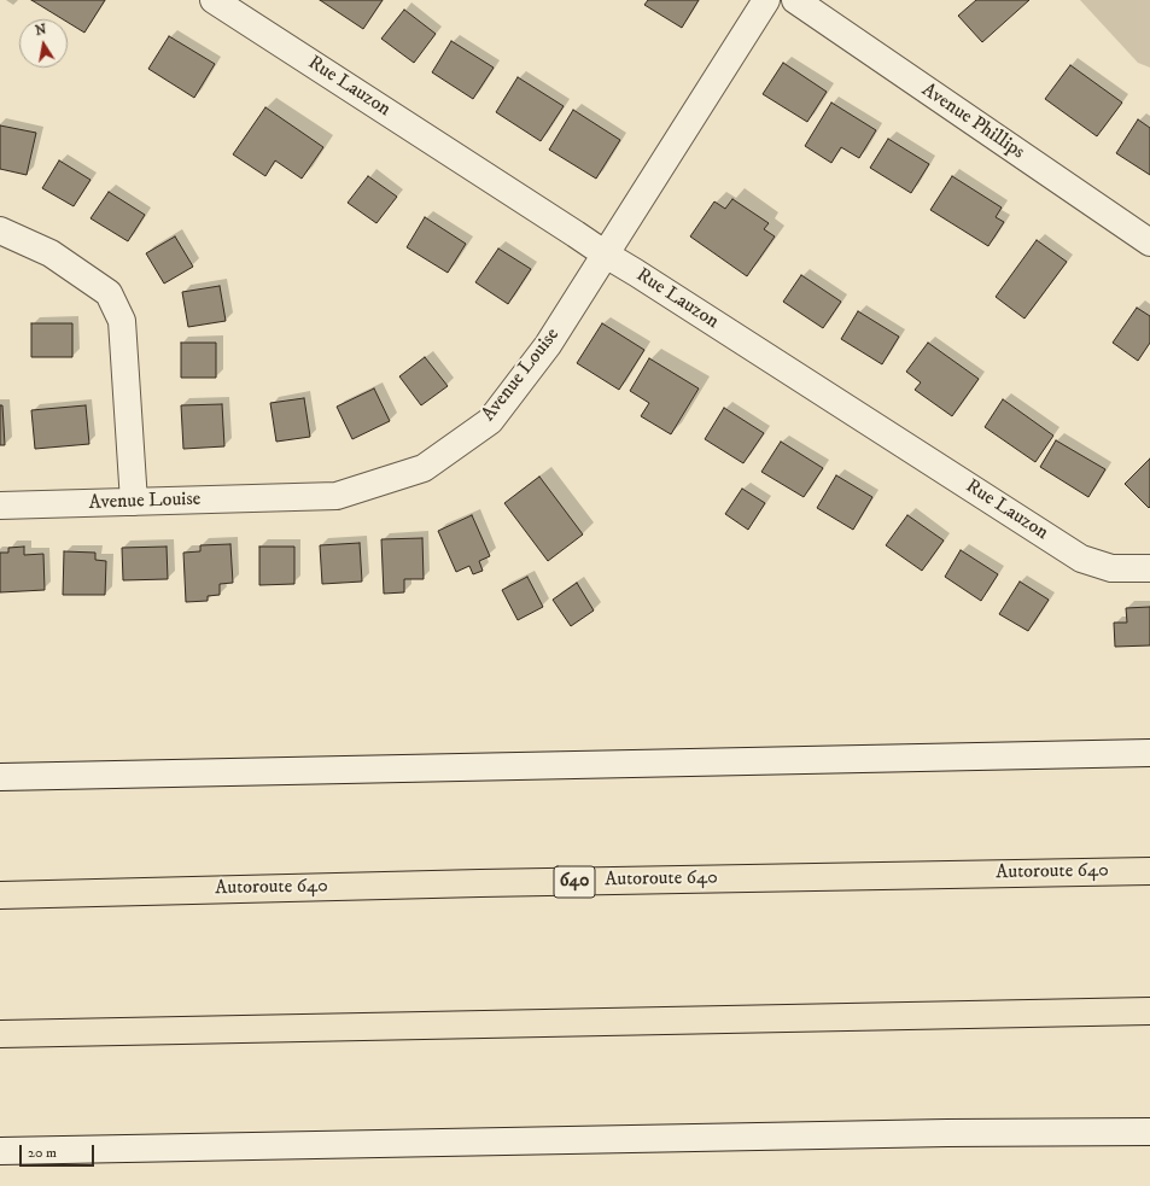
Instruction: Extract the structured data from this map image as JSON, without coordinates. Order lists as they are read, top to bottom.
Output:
{
  "streets": {
    "highway": ["Autoroute 640", "640"],
    "street": ["Rue Lauzon", "Avenue Phillips", "Avenue Louise"]
  },
  "crossings": [
    ["Rue Lauzon", "Avenue Louise"]
  ],
  "scale_bar": "20 m",
  "north": "top"
}
